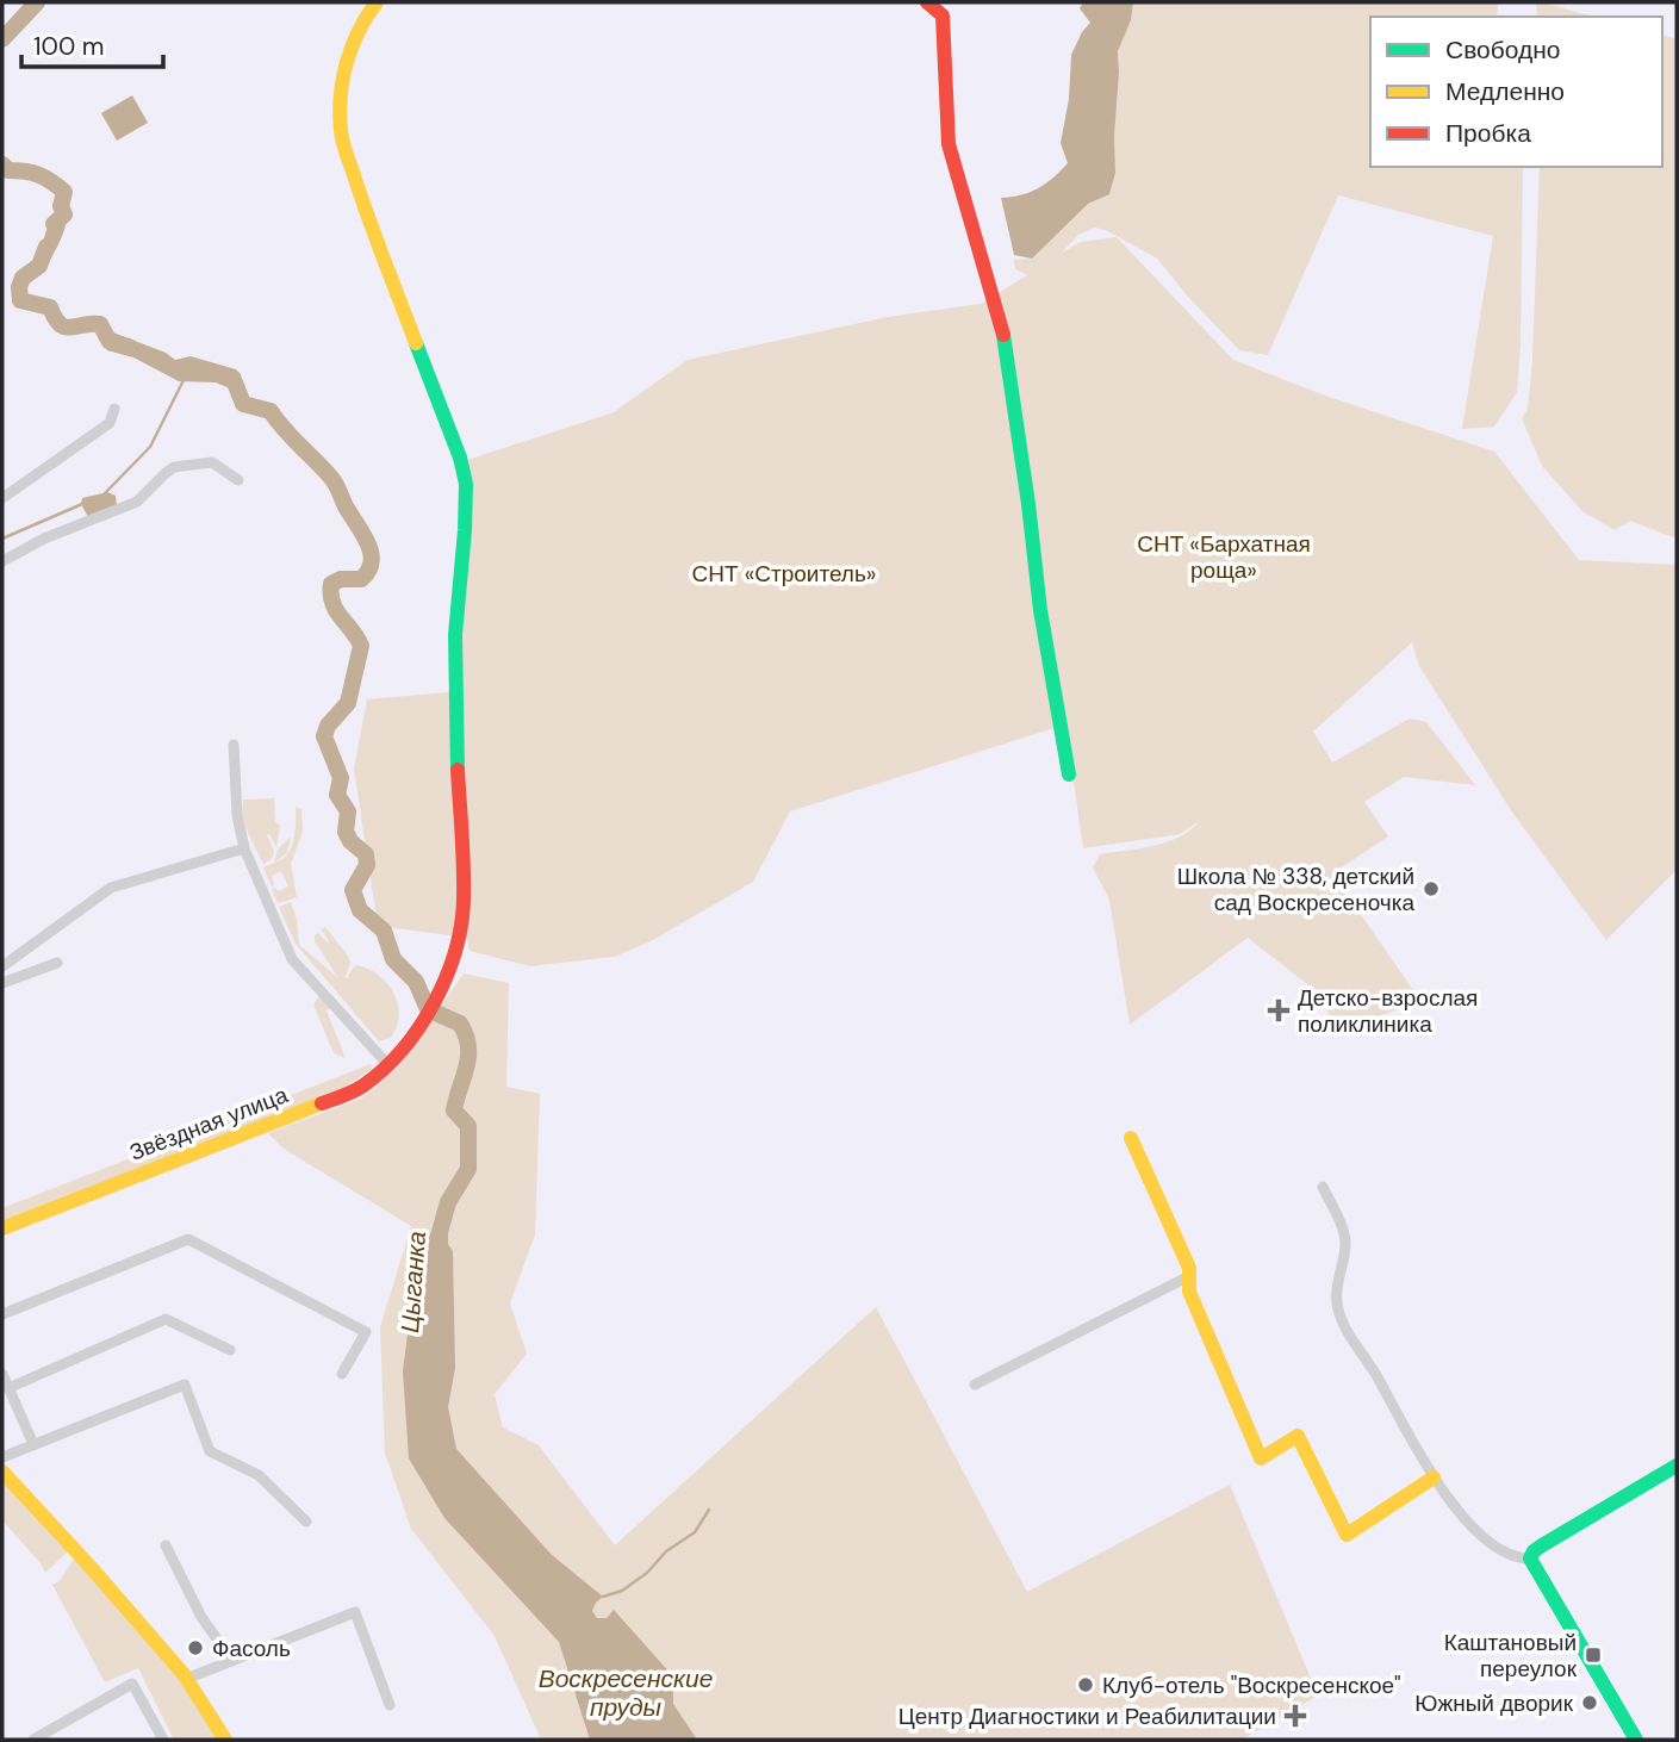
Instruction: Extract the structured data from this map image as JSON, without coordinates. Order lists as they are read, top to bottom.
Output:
{
  "streets": {
    "street": ["Звёздная улица"]
  },
  "water": ["Цыганка", "Воскресенские пруды"],
  "parks": ["СНТ «Бархатная роща»", "СНТ «Строитель»"],
  "places": {
    "other": [
      "Школа № 338, детский сад Воскресеночка",
      "Фасоль",
      "Клуб-отель \"Воскресенское\"",
      "Южный дворик"
    ],
    "health": ["Детско-взрослая поликлиника", "Центр Диагностики и Реабилитации"],
    "transit": ["Каштановый переулок"]
  },
  "legend": ["Свободно", "Медленно", "Пробка"],
  "scale_bar": "100 m"
}
